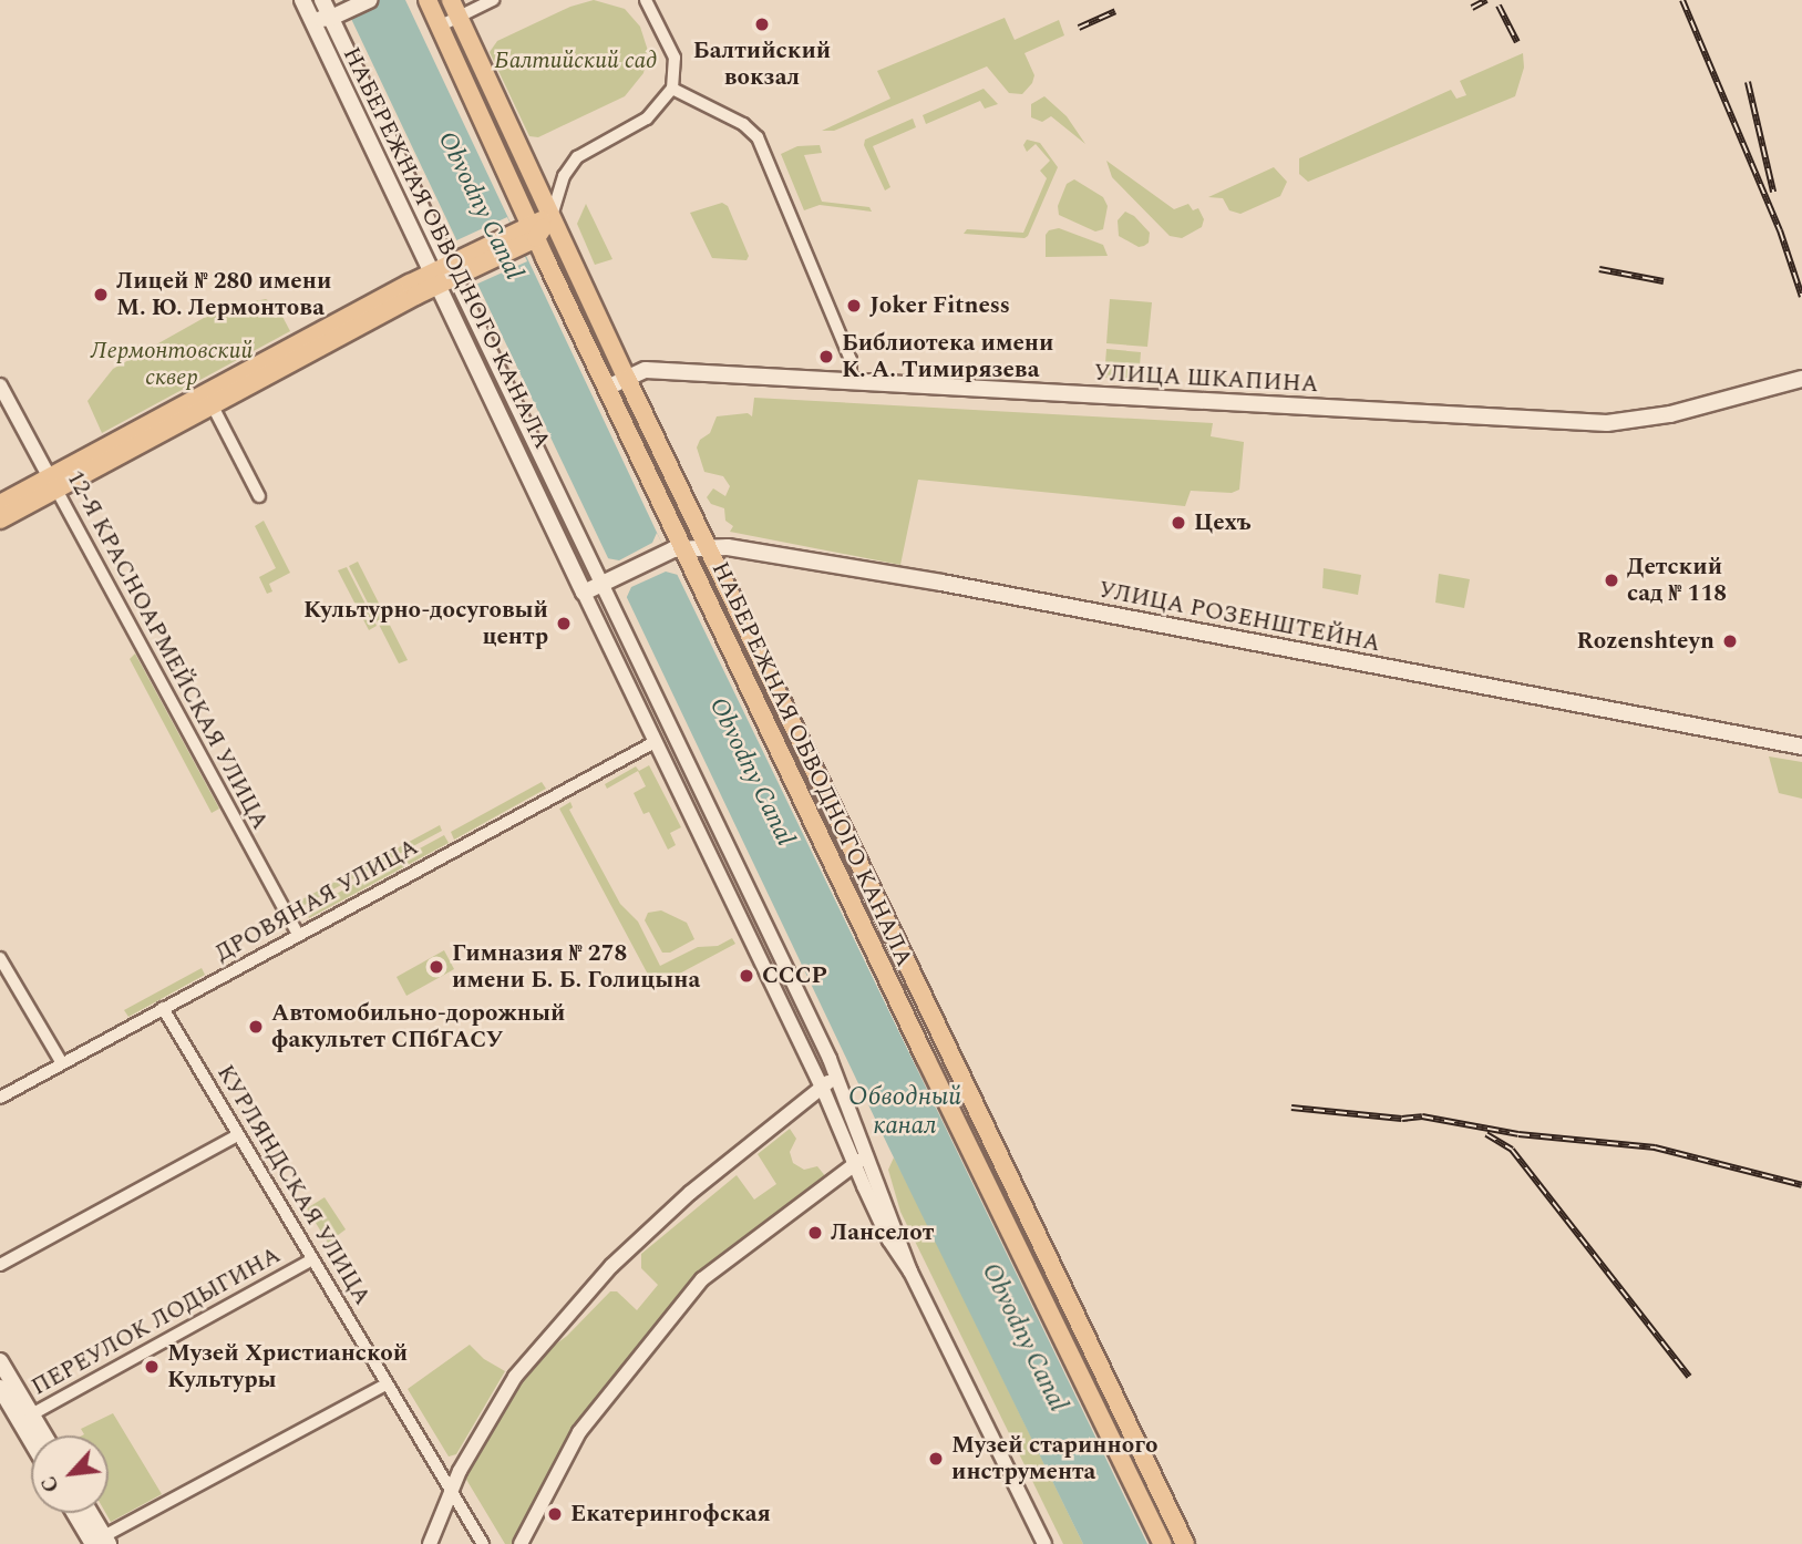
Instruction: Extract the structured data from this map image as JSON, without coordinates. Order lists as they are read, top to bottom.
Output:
{
  "streets": {
    "main road": ["НАБЕРЕЖНАЯ ОБВОДНОГО КАНАЛА", "УЛИЦА ШКАПИНА", "УЛИЦА РОЗЕНШТЕЙНА"],
    "street": [
      "12-Я КРАСНОАРМЕЙСКАЯ УЛИЦА",
      "ДРОВЯНАЯ УЛИЦА",
      "КУРЛЯНДСКАЯ УЛИЦА",
      "ПЕРЕУЛОК ЛОДЫГИНА"
    ]
  },
  "crossings": [
    ["НАБЕРЕЖНАЯ ОБВОДНОГО КАНАЛА", "УЛИЦА ШКАПИНА"],
    ["НАБЕРЕЖНАЯ ОБВОДНОГО КАНАЛА", "УЛИЦА РОЗЕНШТЕЙНА"],
    ["НАБЕРЕЖНАЯ ОБВОДНОГО КАНАЛА", "ДРОВЯНАЯ УЛИЦА"],
    ["12-Я КРАСНОАРМЕЙСКАЯ УЛИЦА", "ДРОВЯНАЯ УЛИЦА"],
    ["ДРОВЯНАЯ УЛИЦА", "КУРЛЯНДСКАЯ УЛИЦА"],
    ["КУРЛЯНДСКАЯ УЛИЦА", "ПЕРЕУЛОК ЛОДЫГИНА"]
  ],
  "water": ["Obvodny Canal", "Обводный канал"],
  "parks": ["Балтийский сад", "Лермонтовский сквер"],
  "places": [
    "Балтийский вокзал",
    "Лицей № 280 имени М. Ю. Лермонтова",
    "Joker Fitness",
    "Библиотека имени К. А. Тимирязева",
    "Цехъ",
    "Детский сад № 118",
    "Культурно-досуговый центр",
    "Rozenshteyn",
    "Гимназия № 278 имени Б. Б. Голицына",
    "СССР",
    "Автомобильно-дорожный факультет СПбГАСУ",
    "Ланселот",
    "Музей Христианской Культуры",
    "Музей старинного инструмента",
    "Екатерингофская"
  ],
  "north": "bottom left"
}
